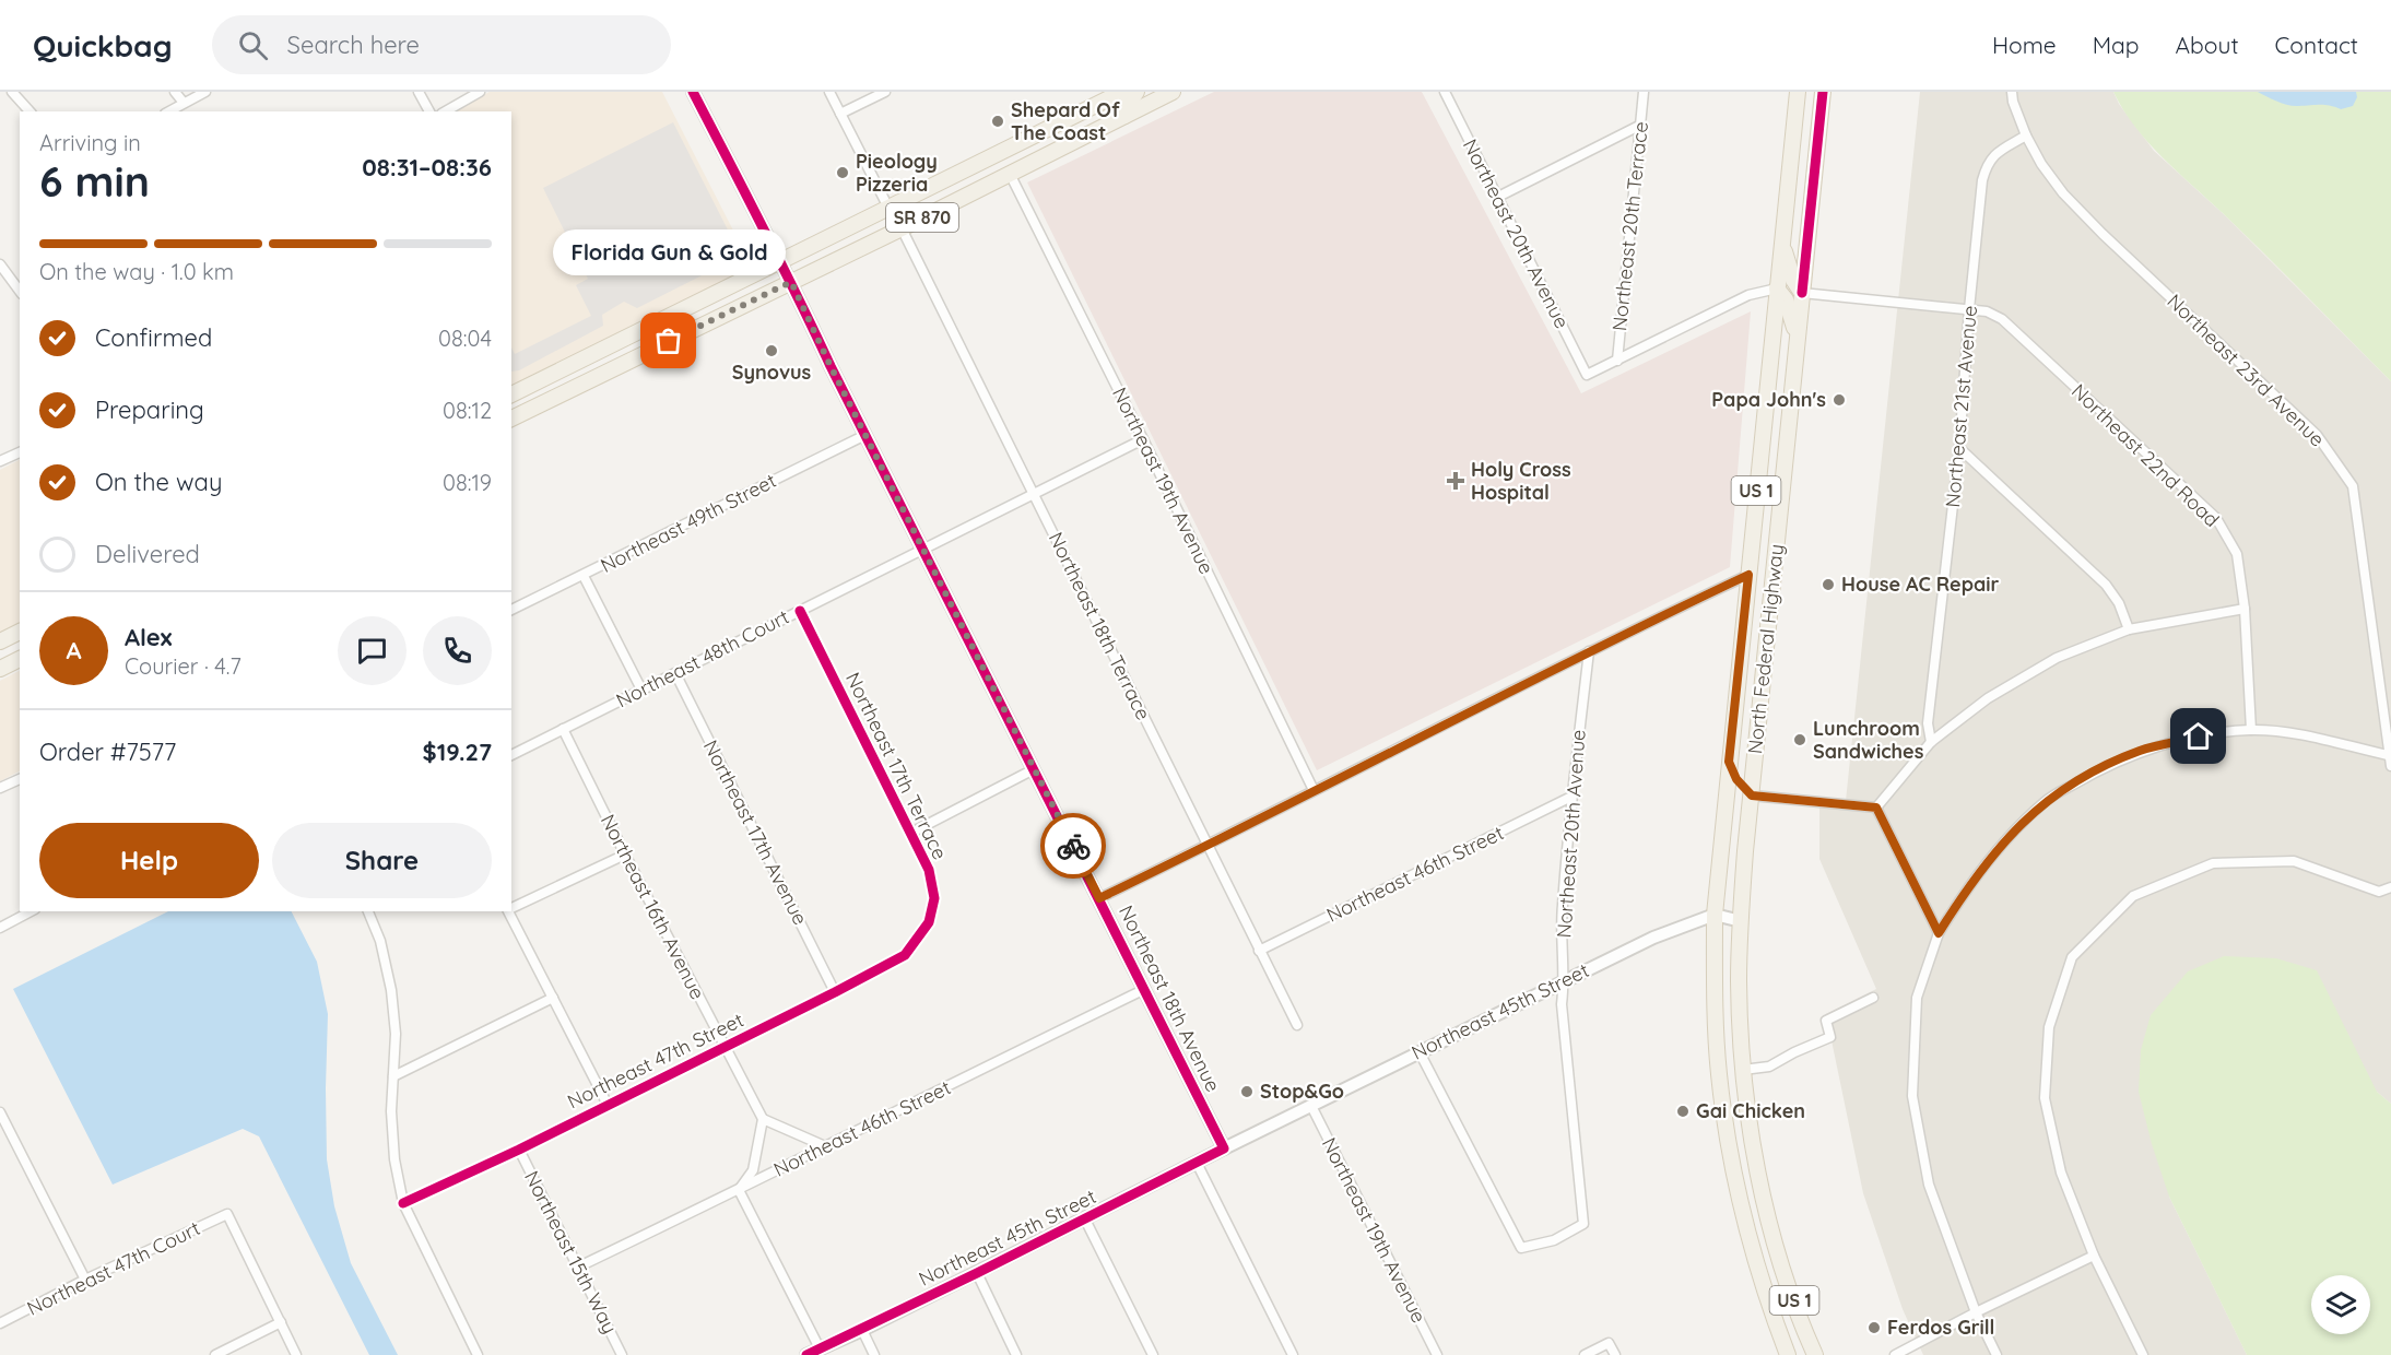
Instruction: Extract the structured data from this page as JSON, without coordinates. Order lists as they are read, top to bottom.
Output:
{
  "streets": {
    "main road": ["SR 870", "US 1", "North Federal Highway"],
    "street": [
      "Northeast 20th Terrace",
      "Northeast 20th Avenue",
      "Northeast 23rd Avenue",
      "Northeast 21st Avenue",
      "Northeast 22nd Road",
      "Northeast 19th Avenue",
      "Northeast 49th Street",
      "Northeast 18th Terrace",
      "Northeast 48th Court",
      "Northeast 17th Terrace",
      "Northeast 17th Avenue",
      "Northeast 46th Street",
      "Northeast 16th Avenue",
      "Northeast 18th Avenue",
      "Northeast 45th Street",
      "Northeast 47th Street",
      "Northeast 15th Way",
      "Northeast 47th Court"
    ]
  },
  "crossings": [
    ["SR 870", "Northeast 19th Avenue"],
    ["SR 870", "Northeast 18th Terrace"],
    ["SR 870", "Northeast 18th Avenue"],
    ["Northeast 20th Terrace", "Northeast 20th Avenue"],
    ["Northeast 20th Avenue", "Northeast 46th Street"],
    ["Northeast 20th Avenue", "Northeast 45th Street"],
    ["Northeast 23rd Avenue", "Northeast 21st Avenue"],
    ["Northeast 21st Avenue", "Northeast 22nd Road"],
    ["Northeast 22nd Road", "North Federal Highway"],
    ["Northeast 19th Avenue", "Northeast 48th Court"],
    ["Northeast 19th Avenue", "Northeast 45th Street"],
    ["Northeast 49th Street", "Northeast 18th Avenue"],
    ["Northeast 18th Terrace", "Northeast 48th Court"],
    ["Northeast 18th Terrace", "Northeast 46th Street"],
    ["North Federal Highway", "Northeast 45th Street"],
    ["Northeast 48th Court", "Northeast 17th Terrace"],
    ["Northeast 48th Court", "Northeast 17th Avenue"],
    ["Northeast 48th Court", "Northeast 16th Avenue"],
    ["Northeast 48th Court", "Northeast 18th Avenue"],
    ["Northeast 17th Terrace", "Northeast 47th Street"],
    ["Northeast 17th Avenue", "Northeast 47th Street"],
    ["Northeast 46th Street", "Northeast 18th Avenue"],
    ["Northeast 46th Street", "Northeast 15th Way"],
    ["Northeast 16th Avenue", "Northeast 47th Street"],
    ["Northeast 18th Avenue", "Northeast 45th Street"],
    ["Northeast 47th Street", "Northeast 15th Way"]
  ],
  "places": {
    "other": [
      "Shepard Of The Coast",
      "Pieology Pizzeria",
      "Florida Gun & Gold",
      "Synovus",
      "Papa John's",
      "House AC Repair",
      "Lunchroom Sandwiches",
      "Stop&Go",
      "Gai Chicken",
      "Ferdos Grill"
    ],
    "health": ["Holy Cross Hospital"]
  },
  "page": {
    "header": "Quickbag",
    "search": "Search here",
    "nav": [
      "Home",
      "Map",
      "About",
      "Contact"
    ],
    "heading": ["6 min", "Arriving in", "08:31–08:36"],
    "panel": [
      "Alex",
      "Courier · 4.7",
      "Order #7577",
      "$19.27"
    ],
    "bar": "On the way · 1.0 km",
    "bubble": "Florida Gun & Gold",
    "list": [
      ["Confirmed", "08:04"],
      ["Preparing", "08:12"],
      ["On the way", "08:19"],
      "Delivered"
    ],
    "round": "A",
    "buttons": ["Help", "Share"]
  }
}
